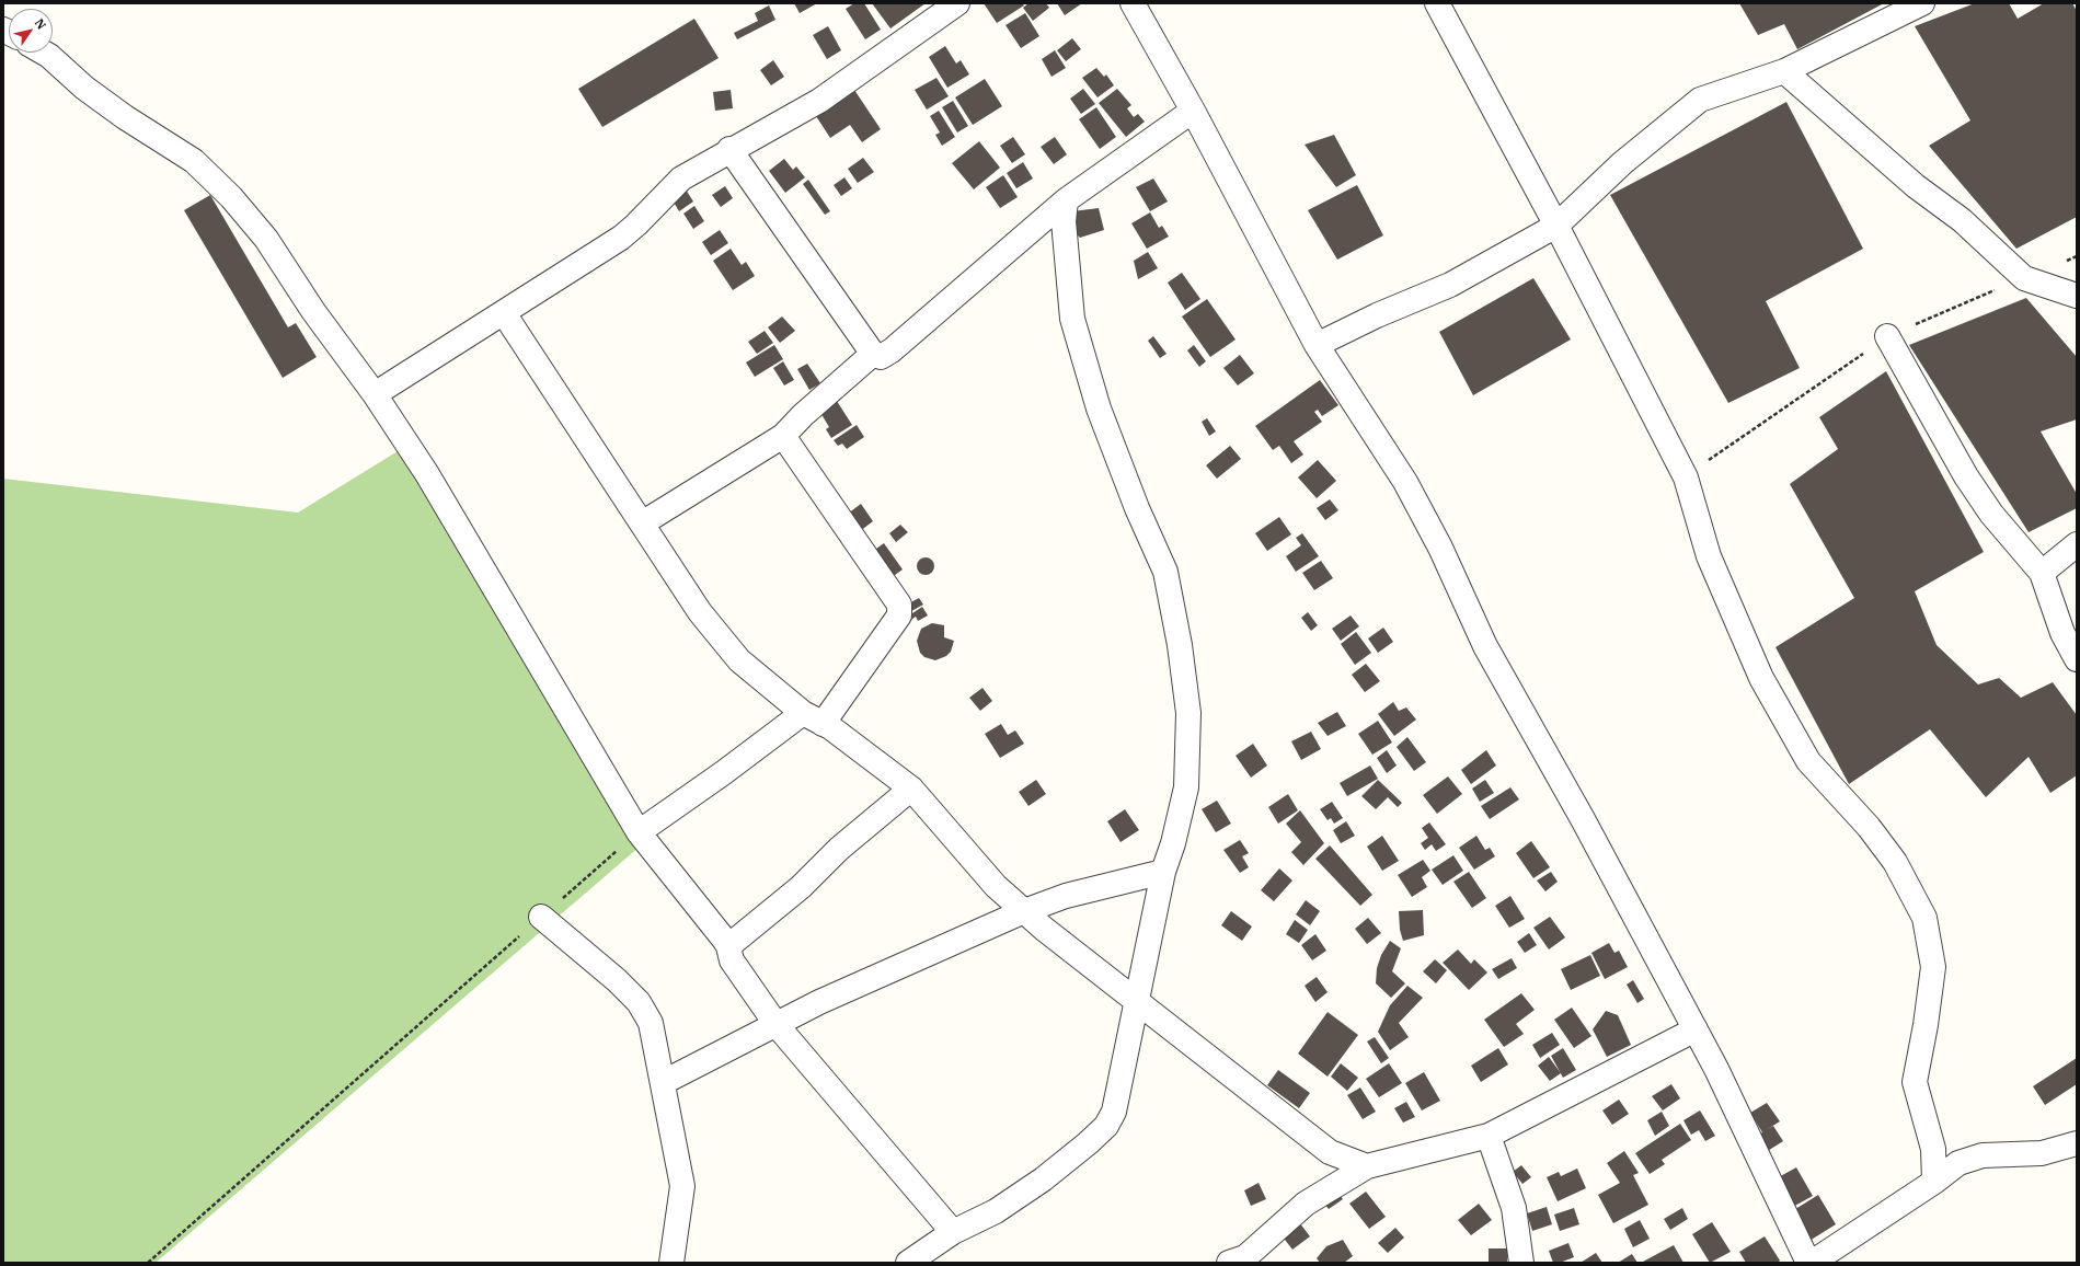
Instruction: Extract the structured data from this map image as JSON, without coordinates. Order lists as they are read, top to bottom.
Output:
{
  "north": "top right"
}
